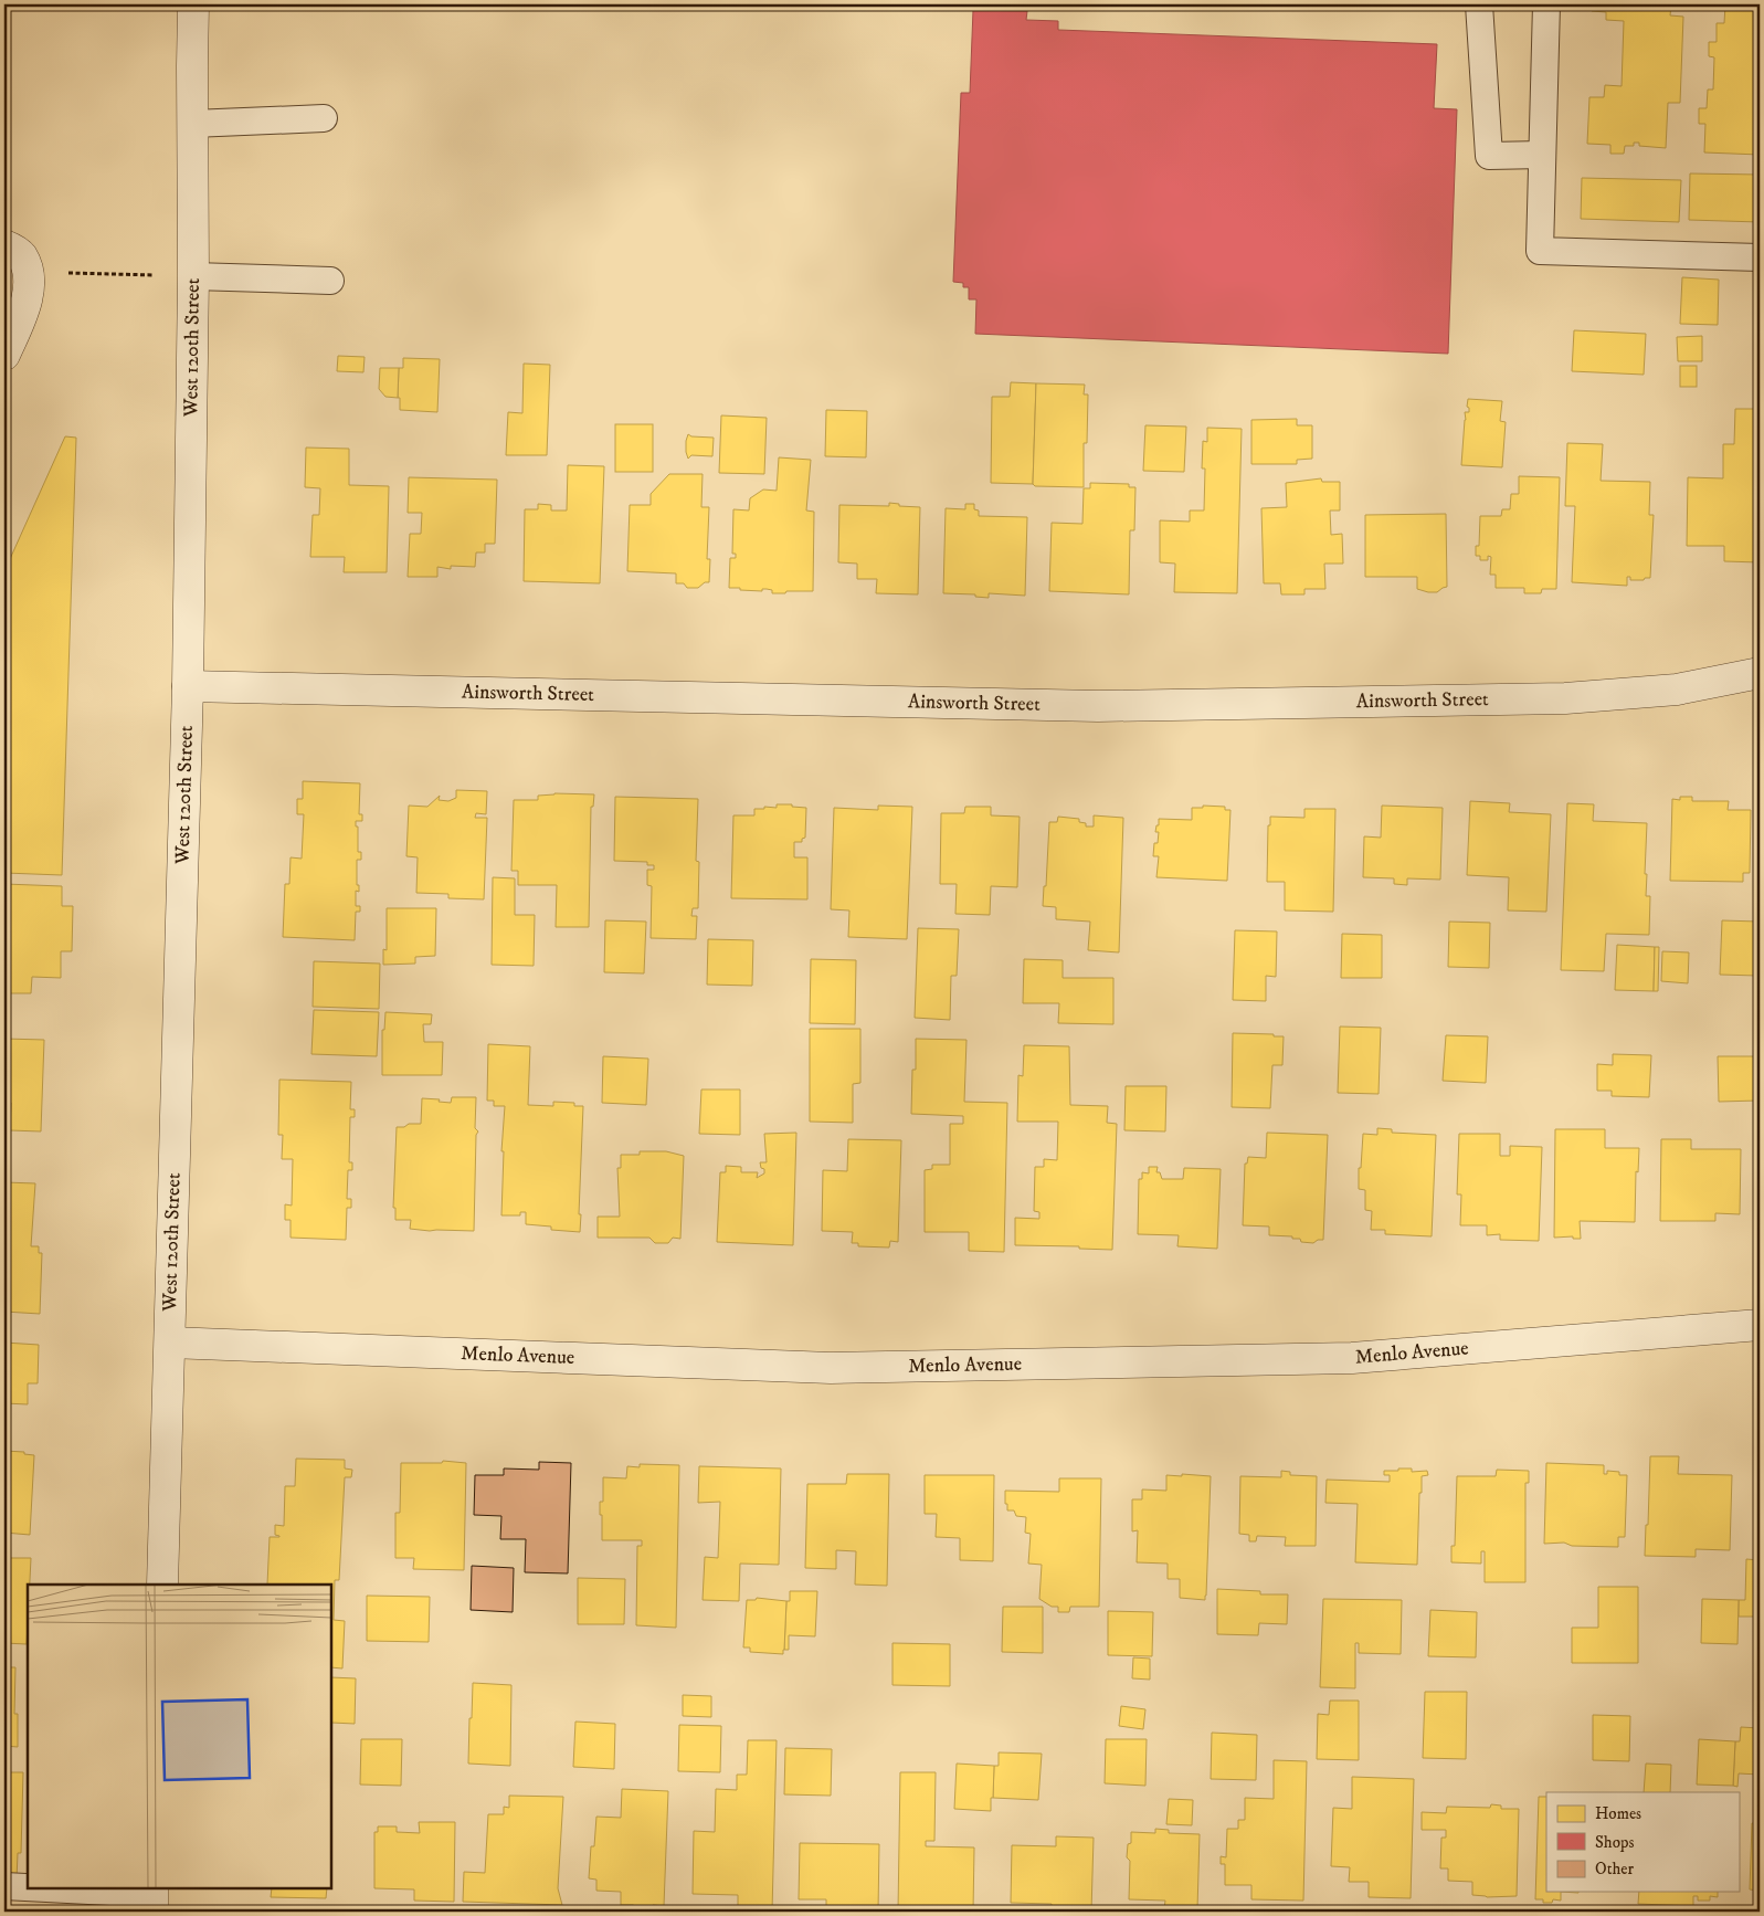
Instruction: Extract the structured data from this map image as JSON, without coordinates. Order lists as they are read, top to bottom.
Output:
{
  "streets": {
    "street": ["West 120th Street", "Ainsworth Street", "Menlo Avenue"]
  },
  "crossings": [
    ["West 120th Street", "Ainsworth Street"],
    ["West 120th Street", "Menlo Avenue"]
  ],
  "legend": ["Homes", "Shops", "Other"]
}
